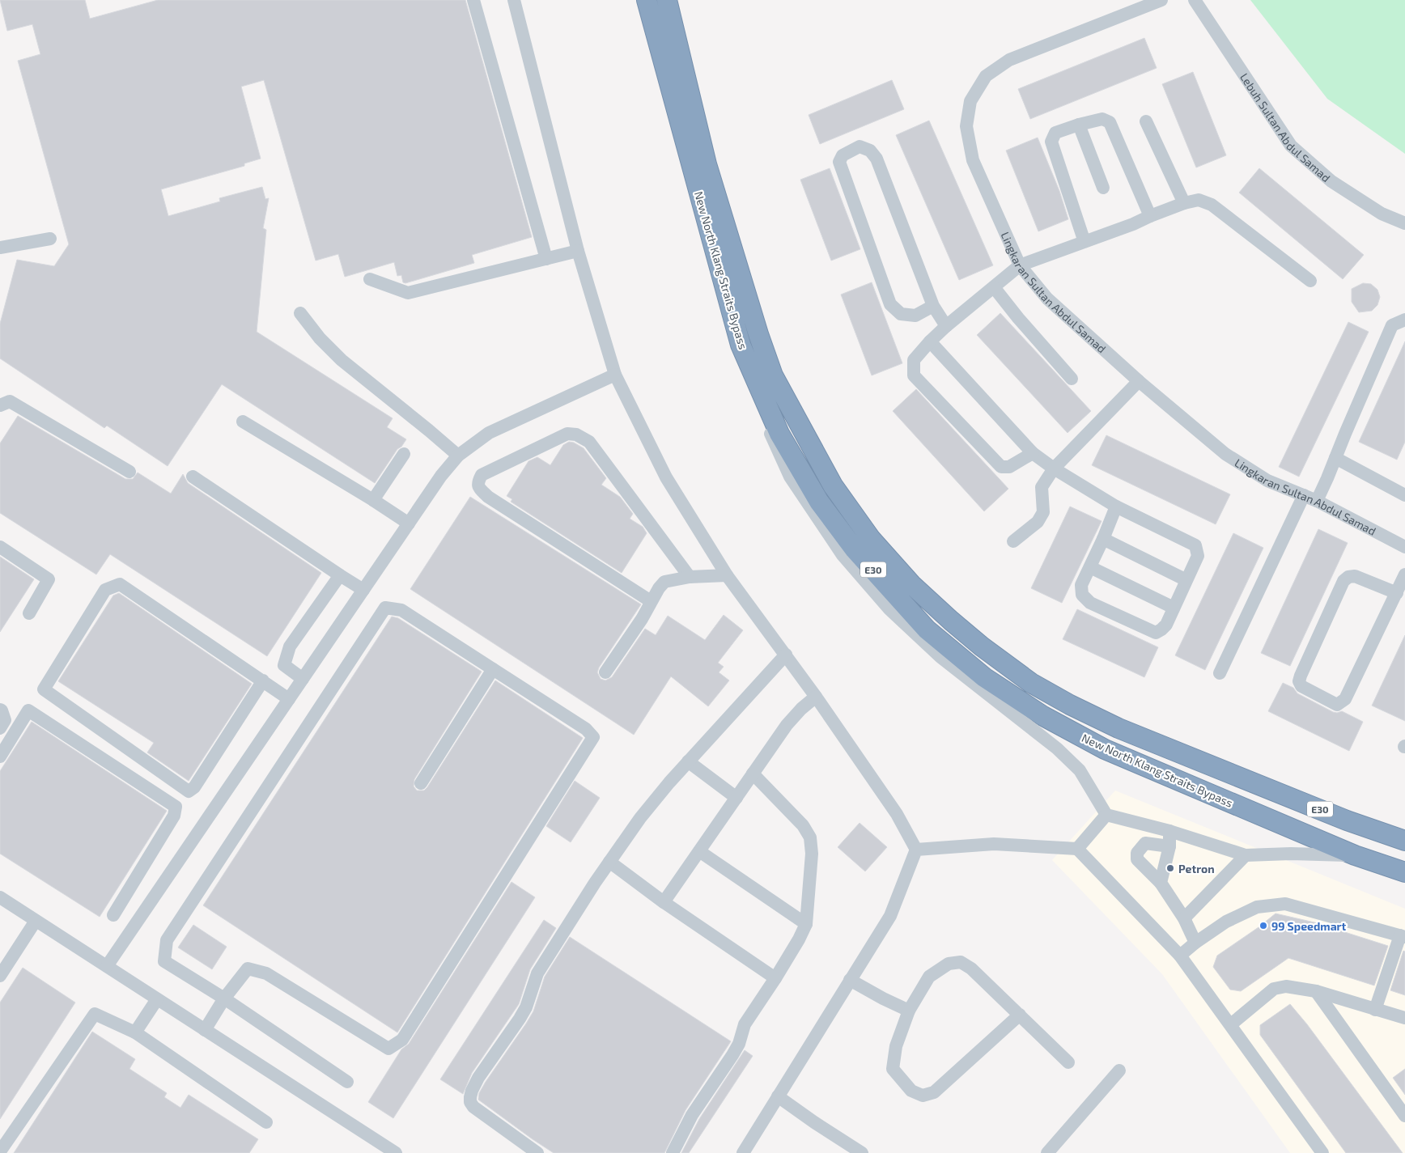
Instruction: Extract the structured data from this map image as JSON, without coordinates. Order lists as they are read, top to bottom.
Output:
{
  "streets": {
    "highway": ["New North Klang Straits Bypass", "E30"],
    "street": ["Lebuh Sultan Abdul Samad", "Lingkaran Sultan Abdul Samad"]
  },
  "places": ["Petron", "99 Speedmart"]
}
